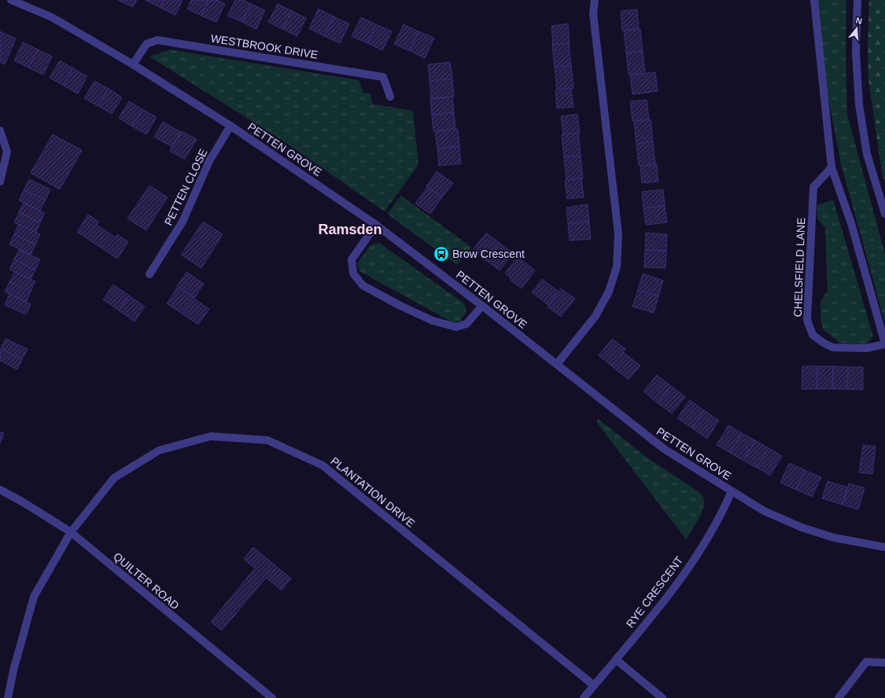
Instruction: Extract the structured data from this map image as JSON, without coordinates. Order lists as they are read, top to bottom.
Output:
{
  "streets": {
    "street": [
      "WESTBROOK DRIVE",
      "PETTEN GROVE",
      "PETTEN CLOSE",
      "CHELSFIELD LANE",
      "PLANTATION DRIVE",
      "QUILTER ROAD",
      "RYE CRESCENT"
    ]
  },
  "crossings": [
    ["WESTBROOK DRIVE", "PETTEN GROVE"],
    ["PETTEN GROVE", "PETTEN CLOSE"],
    ["PETTEN GROVE", "RYE CRESCENT"],
    ["PLANTATION DRIVE", "QUILTER ROAD"],
    ["PLANTATION DRIVE", "RYE CRESCENT"]
  ],
  "districts": ["Ramsden"],
  "places": {
    "bus stop": ["Brow Crescent"]
  },
  "north": "top"
}
